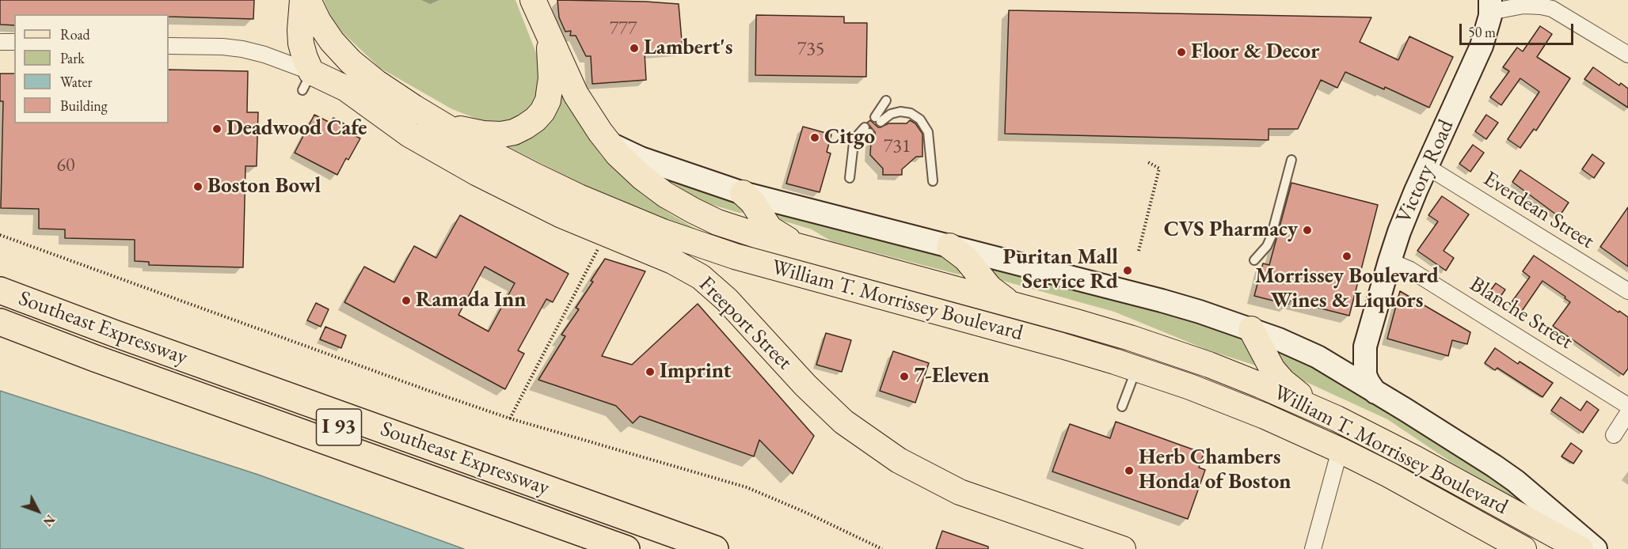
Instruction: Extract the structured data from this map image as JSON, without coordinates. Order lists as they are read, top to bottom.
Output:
{
  "streets": {
    "highway": ["Southeast Expressway", "I 93"],
    "main road": ["Victory Road", "William T. Morrissey Boulevard", "Freeport Street"],
    "street": ["Everdean Street", "Blanche Street"]
  },
  "crossings": [
    ["Victory Road", "Everdean Street"],
    ["Victory Road", "Blanche Street"],
    ["William T. Morrissey Boulevard", "Freeport Street"]
  ],
  "places": [
    "Lambert's",
    "Floor & Decor",
    "Deadwood Cafe",
    "Citgo",
    "Boston Bowl",
    "CVS Pharmacy",
    "Morrissey Boulevard Wines & Liquors",
    "Puritan Mall Service Rd",
    "Ramada Inn",
    "Imprint",
    "7-Eleven",
    "Herb Chambers Honda of Boston"
  ],
  "house_numbers": [
    "777",
    "735",
    "731",
    "60"
  ],
  "legend": [
    "Road",
    "Park",
    "Water",
    "Building"
  ],
  "scale_bar": "50 m",
  "north": "bottom right"
}
